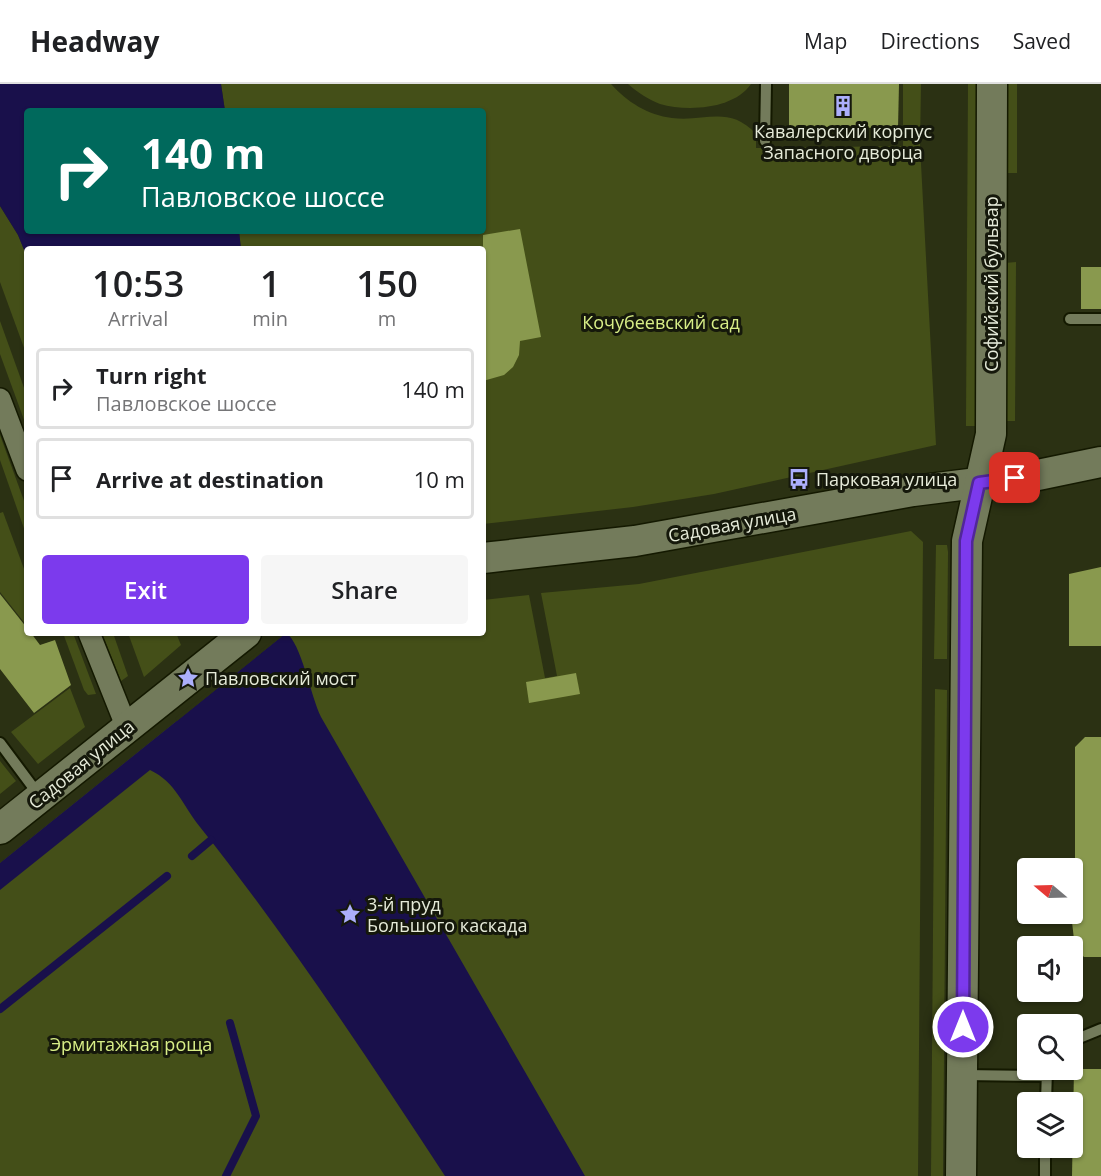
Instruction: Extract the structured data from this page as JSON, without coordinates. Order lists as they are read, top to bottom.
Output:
{
  "streets": {
    "main road": ["Софийский бульвар", "Садовая улица"]
  },
  "crossings": [
    ["Софийский бульвар", "Садовая улица"]
  ],
  "parks": ["Кочубеевский сад", "Эрмитажная роща"],
  "places": {
    "building": ["Кавалерский корпус Запасного дворца"],
    "bus stop": ["Парковая улица"],
    "place": ["Павловский мост", "3-й пруд Большого каскада"]
  },
  "north": "left",
  "page": {
    "header": "Headway",
    "nav": ["Map", "Directions", "Saved"],
    "turn": ["140 m", "Павловское шоссе"],
    "eta": [
      "10:53",
      "Arrival",
      "1",
      "min",
      "150",
      "m"
    ],
    "list": [
      {
        "name": "Turn right",
        "note": "Павловское шоссе",
        "value": "140 m"
      },
      {
        "name": "Arrive at destination",
        "value": "10 m"
      }
    ],
    "buttons": ["Exit", "Share"]
  }
}
